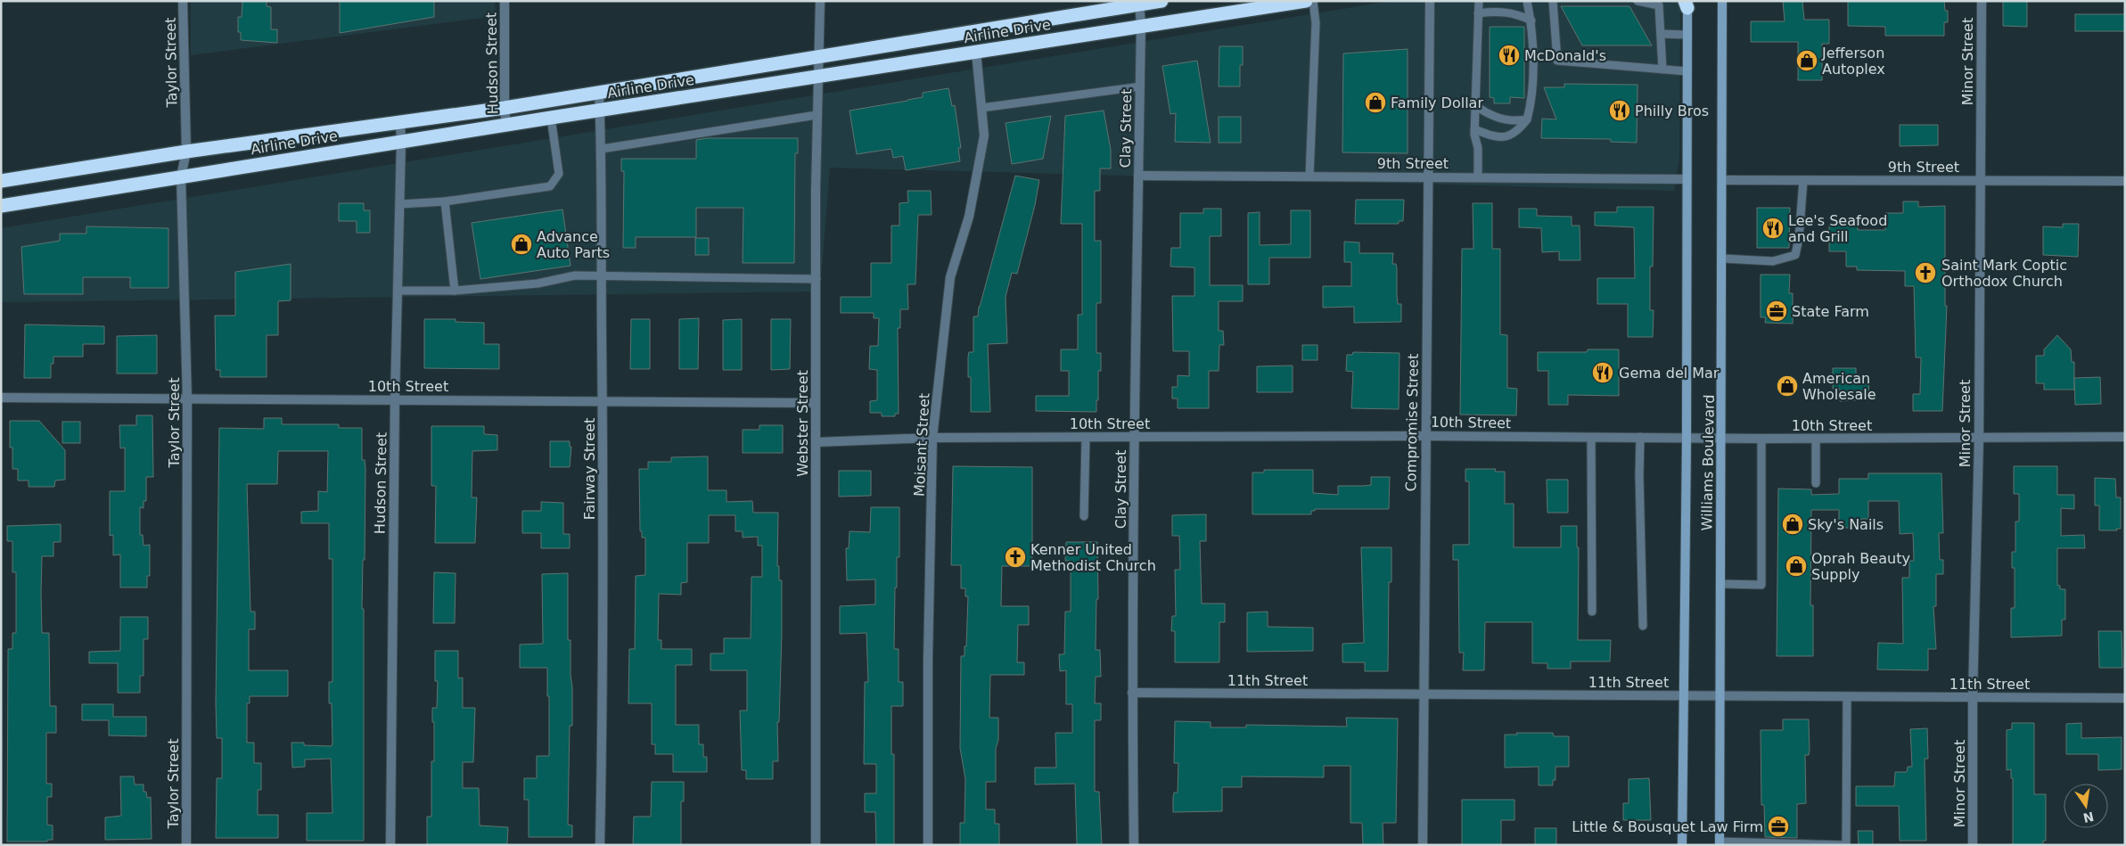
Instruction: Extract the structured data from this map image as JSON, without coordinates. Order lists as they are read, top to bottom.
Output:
{
  "streets": {
    "highway": ["Airline Drive"],
    "main road": ["Williams Boulevard"],
    "street": [
      "Minor Street",
      "Taylor Street",
      "Hudson Street",
      "Clay Street",
      "9th Street",
      "10th Street",
      "Compromise Street",
      "Webster Street",
      "Moisant Street",
      "Fairway Street",
      "11th Street"
    ]
  },
  "crossings": [
    ["Airline Drive", "Taylor Street"],
    ["Airline Drive", "Hudson Street"],
    ["Airline Drive", "Clay Street"],
    ["Airline Drive", "Webster Street"],
    ["Airline Drive", "Moisant Street"],
    ["Airline Drive", "Fairway Street"],
    ["Minor Street", "9th Street"],
    ["Minor Street", "10th Street"],
    ["Minor Street", "11th Street"],
    ["Taylor Street", "10th Street"],
    ["Hudson Street", "10th Street"],
    ["Clay Street", "9th Street"],
    ["Clay Street", "10th Street"],
    ["Clay Street", "11th Street"],
    ["9th Street", "Compromise Street"],
    ["9th Street", "Williams Boulevard"],
    ["10th Street", "Compromise Street"],
    ["10th Street", "Webster Street"],
    ["10th Street", "Moisant Street"],
    ["10th Street", "Williams Boulevard"],
    ["10th Street", "Fairway Street"],
    ["Compromise Street", "11th Street"],
    ["Williams Boulevard", "11th Street"]
  ],
  "places": {
    "restaurant": [
      "McDonald's",
      "Philly Bros",
      "Lee's Seafood and Grill",
      "Gema del Mar"
    ],
    "shop": [
      "Jefferson Autoplex",
      "Family Dollar",
      "Advance Auto Parts",
      "American Wholesale",
      "Sky's Nails",
      "Oprah Beauty Supply"
    ],
    "church": ["Saint Mark Coptic Orthodox Church", "Kenner United Methodist Church"],
    "office": ["State Farm", "Little & Bousquet Law Firm"]
  },
  "north": "bottom"
}
